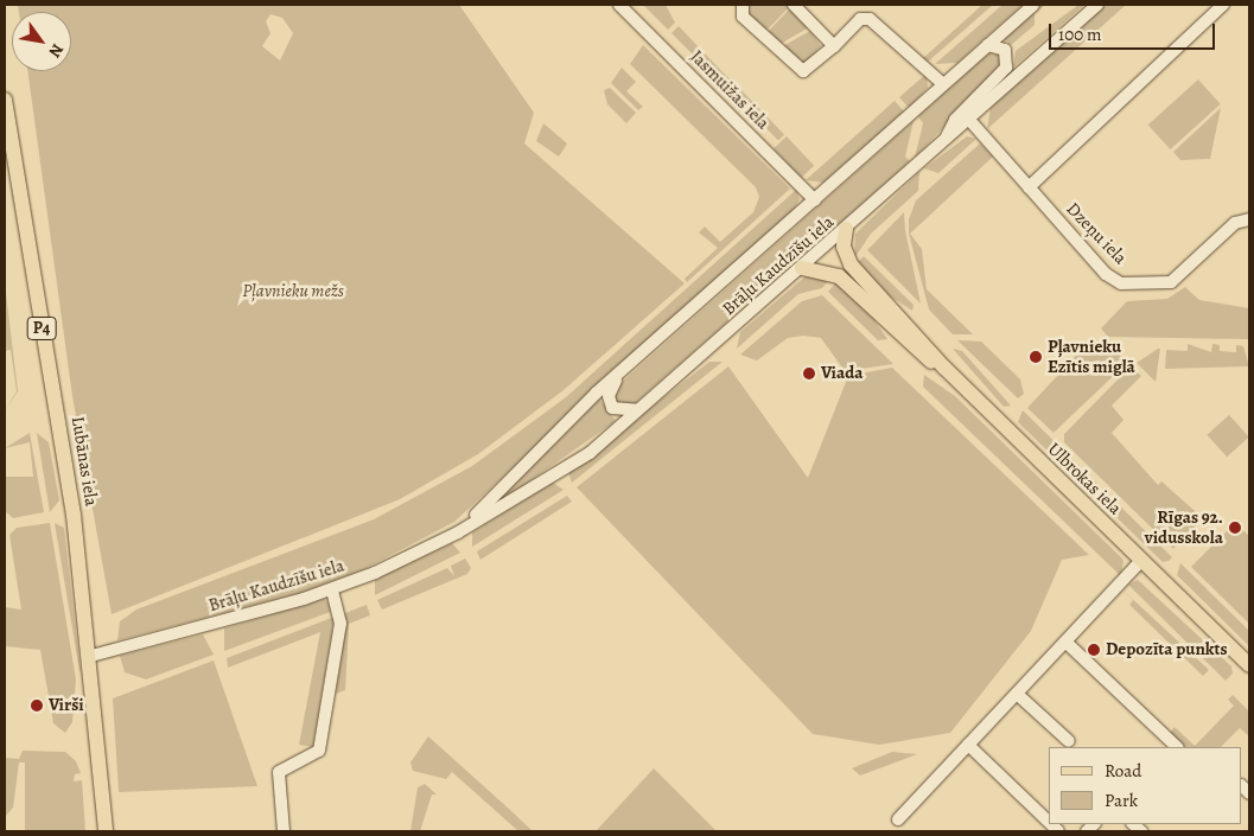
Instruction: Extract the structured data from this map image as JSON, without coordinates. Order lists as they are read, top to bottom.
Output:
{
  "streets": {
    "main road": ["P4", "Lubānas iela", "Ulbrokas iela"],
    "street": ["Jasmuižas iela", "Dzeņu iela", "Brāļu Kaudzīšu iela"]
  },
  "crossings": [
    ["Jasmuižas iela", "Brāļu Kaudzīšu iela"],
    ["Dzeņu iela", "Brāļu Kaudzīšu iela"],
    ["Brāļu Kaudzīšu iela", "Lubānas iela"],
    ["Brāļu Kaudzīšu iela", "Ulbrokas iela"]
  ],
  "parks": ["Pļavnieku mežs"],
  "places": [
    "Pļavnieku Ezītis miglā",
    "Viada",
    "Rīgas 92. vidusskola",
    "Depozīta punkts",
    "Virši"
  ],
  "legend": ["Road", "Park"],
  "scale_bar": "100 m",
  "north": "bottom right"
}
